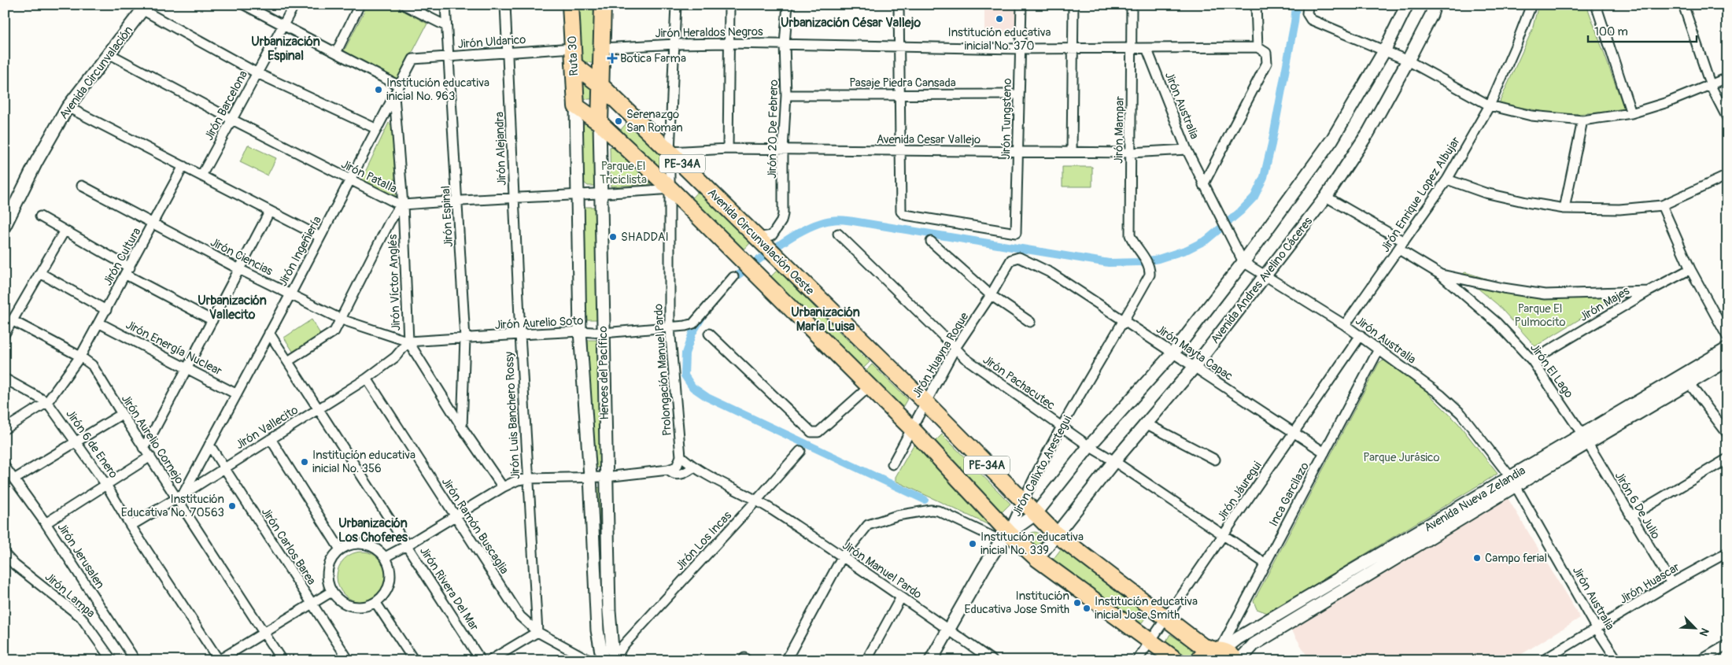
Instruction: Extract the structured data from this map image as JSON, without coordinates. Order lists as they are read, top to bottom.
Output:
{
  "streets": {
    "highway": [
      "Ruta 30",
      "PE-34A",
      "Avenida Circunvalación Oeste",
      "Heroes del Pacífico"
    ],
    "main road": [
      "Avenida Circunvalación",
      "Avenida Andres Avelino Cáceres",
      "Jirón Calixto Arestegui",
      "Avenida Nueva Zelandia"
    ],
    "street": [
      "Jirón Heraldos Negros",
      "Jirón Uldarico",
      "Pasaje Piedra Cansada",
      "Jirón Barcelona",
      "Jirón Australia",
      "Jirón Tungsteno",
      "Jirón 20 De Febrero",
      "Jirón Mampar",
      "Avenida Cesar Vallejo",
      "Jirón Alejandra",
      "Jirón Patalla",
      "Jirón Enrique Lopez Albujar",
      "Jirón Espinal",
      "Jirón Ingeñiería",
      "Jirón Cultura",
      "Jirón Ciencias",
      "Jirón Víctor Anglés",
      "Jirón Majes",
      "Jirón Aurelio Soto",
      "Jirón Energía Nuclear",
      "Jirón Mayta Capac",
      "Jirón Huayna Roque",
      "Prolongación Manuel Pardo",
      "Jirón El Lago",
      "Jirón Pachacutec",
      "Jirón Luis Banchero Rossy",
      "Jirón Vallecito",
      "Jirón Aurelio Cornejo",
      "Jirón 6 de Enero",
      "Jirón Jáuregui",
      "Inca Garcilazo",
      "Jirón 6 De Julio",
      "Jirón Ramón Buscaglia",
      "Jirón Los Incas",
      "Jirón Carlos Barea",
      "Jirón Jerusalen",
      "Jirón Manuel Pardo",
      "Jirón Huascar",
      "Jirón Rivera Del Mar",
      "Jirón Lampa"
    ]
  },
  "crossings": [
    ["Jirón Heraldos Negros", "Jirón Australia"],
    ["Jirón Heraldos Negros", "Jirón Tungsteno"],
    ["Jirón Heraldos Negros", "Jirón 20 De Febrero"],
    ["Jirón Heraldos Negros", "Jirón Mampar"],
    ["Jirón Heraldos Negros", "Prolongación Manuel Pardo"],
    ["Jirón Uldarico", "Ruta 30"],
    ["Jirón Uldarico", "Jirón Alejandra"],
    ["Jirón Uldarico", "Jirón Espinal"],
    ["Jirón Uldarico", "Jirón Ingeñiería"],
    ["Ruta 30", "PE-34A"],
    ["Ruta 30", "Avenida Circunvalación Oeste"],
    ["Ruta 30", "Heroes del Pacífico"],
    ["Avenida Circunvalación", "Jirón Patalla"],
    ["Pasaje Piedra Cansada", "Jirón Tungsteno"],
    ["Pasaje Piedra Cansada", "Jirón 20 De Febrero"],
    ["Jirón Barcelona", "Jirón Patalla"],
    ["Jirón Australia", "Avenida Cesar Vallejo"],
    ["Jirón Australia", "Jirón Enrique Lopez Albujar"],
    ["Jirón Australia", "Avenida Andres Avelino Cáceres"],
    ["Jirón Australia", "Jirón Jáuregui"],
    ["Jirón Australia", "Inca Garcilazo"],
    ["Jirón Australia", "Avenida Nueva Zelandia"],
    ["Jirón Australia", "Jirón Huascar"],
    ["Jirón Tungsteno", "Avenida Cesar Vallejo"],
    ["Jirón 20 De Febrero", "Avenida Cesar Vallejo"],
    ["Jirón 20 De Febrero", "Avenida Circunvalación Oeste"],
    ["Jirón Mampar", "Avenida Cesar Vallejo"],
    ["Jirón Mampar", "Jirón Calixto Arestegui"],
    ["Avenida Cesar Vallejo", "Avenida Circunvalación Oeste"],
    ["Avenida Cesar Vallejo", "Prolongación Manuel Pardo"],
    ["Jirón Alejandra", "Jirón Patalla"],
    ["Jirón Alejandra", "Jirón Luis Banchero Rossy"],
    ["PE-34A", "Jirón Patalla"],
    ["PE-34A", "Avenida Andres Avelino Cáceres"],
    ["PE-34A", "Jirón Huayna Roque"],
    ["PE-34A", "Prolongación Manuel Pardo"],
    ["PE-34A", "Heroes del Pacífico"],
    ["PE-34A", "Jirón Calixto Arestegui"],
    ["PE-34A", "Jirón Jáuregui"],
    ["Jirón Patalla", "Jirón Espinal"],
    ["Jirón Patalla", "Jirón Ingeñiería"],
    ["Jirón Patalla", "Jirón Víctor Anglés"],
    ["Jirón Patalla", "Prolongación Manuel Pardo"],
    ["Jirón Patalla", "Heroes del Pacífico"],
    ["Jirón Patalla", "Jirón Luis Banchero Rossy"],
    ["Jirón Enrique Lopez Albujar", "Jirón El Lago"],
    ["Jirón Espinal", "Jirón Víctor Anglés"],
    ["Jirón Espinal", "Jirón Aurelio Soto"],
    ["Avenida Circunvalación Oeste", "Avenida Andres Avelino Cáceres"],
    ["Avenida Circunvalación Oeste", "Jirón Huayna Roque"],
    ["Avenida Circunvalación Oeste", "Prolongación Manuel Pardo"],
    ["Avenida Circunvalación Oeste", "Heroes del Pacífico"],
    ["Avenida Circunvalación Oeste", "Jirón Calixto Arestegui"],
    ["Avenida Circunvalación Oeste", "Jirón Jáuregui"],
    ["Avenida Circunvalación Oeste", "Inca Garcilazo"],
    ["Avenida Circunvalación Oeste", "Avenida Nueva Zelandia"],
    ["Jirón Ingeñiería", "Jirón Ciencias"],
    ["Jirón Ingeñiería", "Jirón Víctor Anglés"],
    ["Jirón Ingeñiería", "Jirón Energía Nuclear"],
    ["Jirón Ingeñiería", "Jirón Vallecito"],
    ["Jirón Ingeñiería", "Jirón Aurelio Cornejo"],
    ["Jirón Ingeñiería", "Jirón Carlos Barea"],
    ["Jirón Ingeñiería", "Jirón Rivera Del Mar"],
    ["Jirón Cultura", "Jirón Ciencias"],
    ["Jirón Cultura", "Jirón Energía Nuclear"],
    ["Jirón Cultura", "Jirón Aurelio Cornejo"],
    ["Jirón Cultura", "Jirón 6 de Enero"],
    ["Jirón Ciencias", "Jirón Víctor Anglés"],
    ["Jirón Ciencias", "Jirón Aurelio Soto"],
    ["Jirón Ciencias", "Jirón Vallecito"],
    ["Avenida Andres Avelino Cáceres", "Jirón Mayta Capac"],
    ["Avenida Andres Avelino Cáceres", "Jirón El Lago"],
    ["Avenida Andres Avelino Cáceres", "Jirón Pachacutec"],
    ["Jirón Víctor Anglés", "Jirón Aurelio Soto"],
    ["Jirón Víctor Anglés", "Jirón Vallecito"],
    ["Jirón Majes", "Jirón El Lago"],
    ["Jirón Aurelio Soto", "Prolongación Manuel Pardo"],
    ["Jirón Aurelio Soto", "Heroes del Pacífico"],
    ["Jirón Aurelio Soto", "Jirón Luis Banchero Rossy"],
    ["Jirón Aurelio Soto", "Jirón Vallecito"],
    ["Jirón Mayta Capac", "Jirón Huayna Roque"],
    ["Jirón Mayta Capac", "Jirón Calixto Arestegui"],
    ["Jirón Mayta Capac", "Jirón Jáuregui"],
    ["Jirón Mayta Capac", "Inca Garcilazo"],
    ["Jirón Huayna Roque", "Jirón Pachacutec"],
    ["Jirón El Lago", "Avenida Nueva Zelandia"],
    ["Jirón El Lago", "Jirón 6 De Julio"],
    ["Heroes del Pacífico", "Jirón Los Incas"],
    ["Jirón Pachacutec", "Jirón Calixto Arestegui"],
    ["Jirón Pachacutec", "Jirón Jáuregui"],
    ["Jirón Pachacutec", "Inca Garcilazo"],
    ["Jirón Luis Banchero Rossy", "Jirón Ramón Buscaglia"],
    ["Jirón Vallecito", "Jirón Aurelio Cornejo"],
    ["Jirón Vallecito", "Jirón 6 de Enero"],
    ["Jirón Vallecito", "Jirón Ramón Buscaglia"],
    ["Jirón Vallecito", "Jirón Carlos Barea"],
    ["Jirón Vallecito", "Jirón Rivera Del Mar"],
    ["Jirón Calixto Arestegui", "Jirón Manuel Pardo"],
    ["Inca Garcilazo", "Avenida Nueva Zelandia"],
    ["Avenida Nueva Zelandia", "Jirón 6 De Julio"],
    ["Jirón 6 De Julio", "Jirón Huascar"],
    ["Jirón Los Incas", "Jirón Manuel Pardo"]
  ],
  "districts": [
    "Urbanización César Vallejo",
    "Urbanización Espinal",
    "Urbanización Vallecito",
    "Urbanización María Luisa",
    "Urbanización Los Choferes"
  ],
  "parks": ["Parque El Triciclista", "Parque El Pulmocito", "Parque Jurásico"],
  "places": {
    "other": [
      "Institución educativa inicial No. 370",
      "Institución educativa inicial No. 963",
      "Serenazgo San Roman",
      "SHADDAI",
      "Institución educativa inicial No. 356",
      "Institución Educativa No. 70563",
      "Institución educativa inicial No. 339",
      "Campo ferial",
      "Institución Educativa Jose Smith",
      "Institución educativa inicial Jose Smith"
    ],
    "health": ["Botica Farma"]
  },
  "scale_bar": "100 m",
  "north": "bottom right"
}
